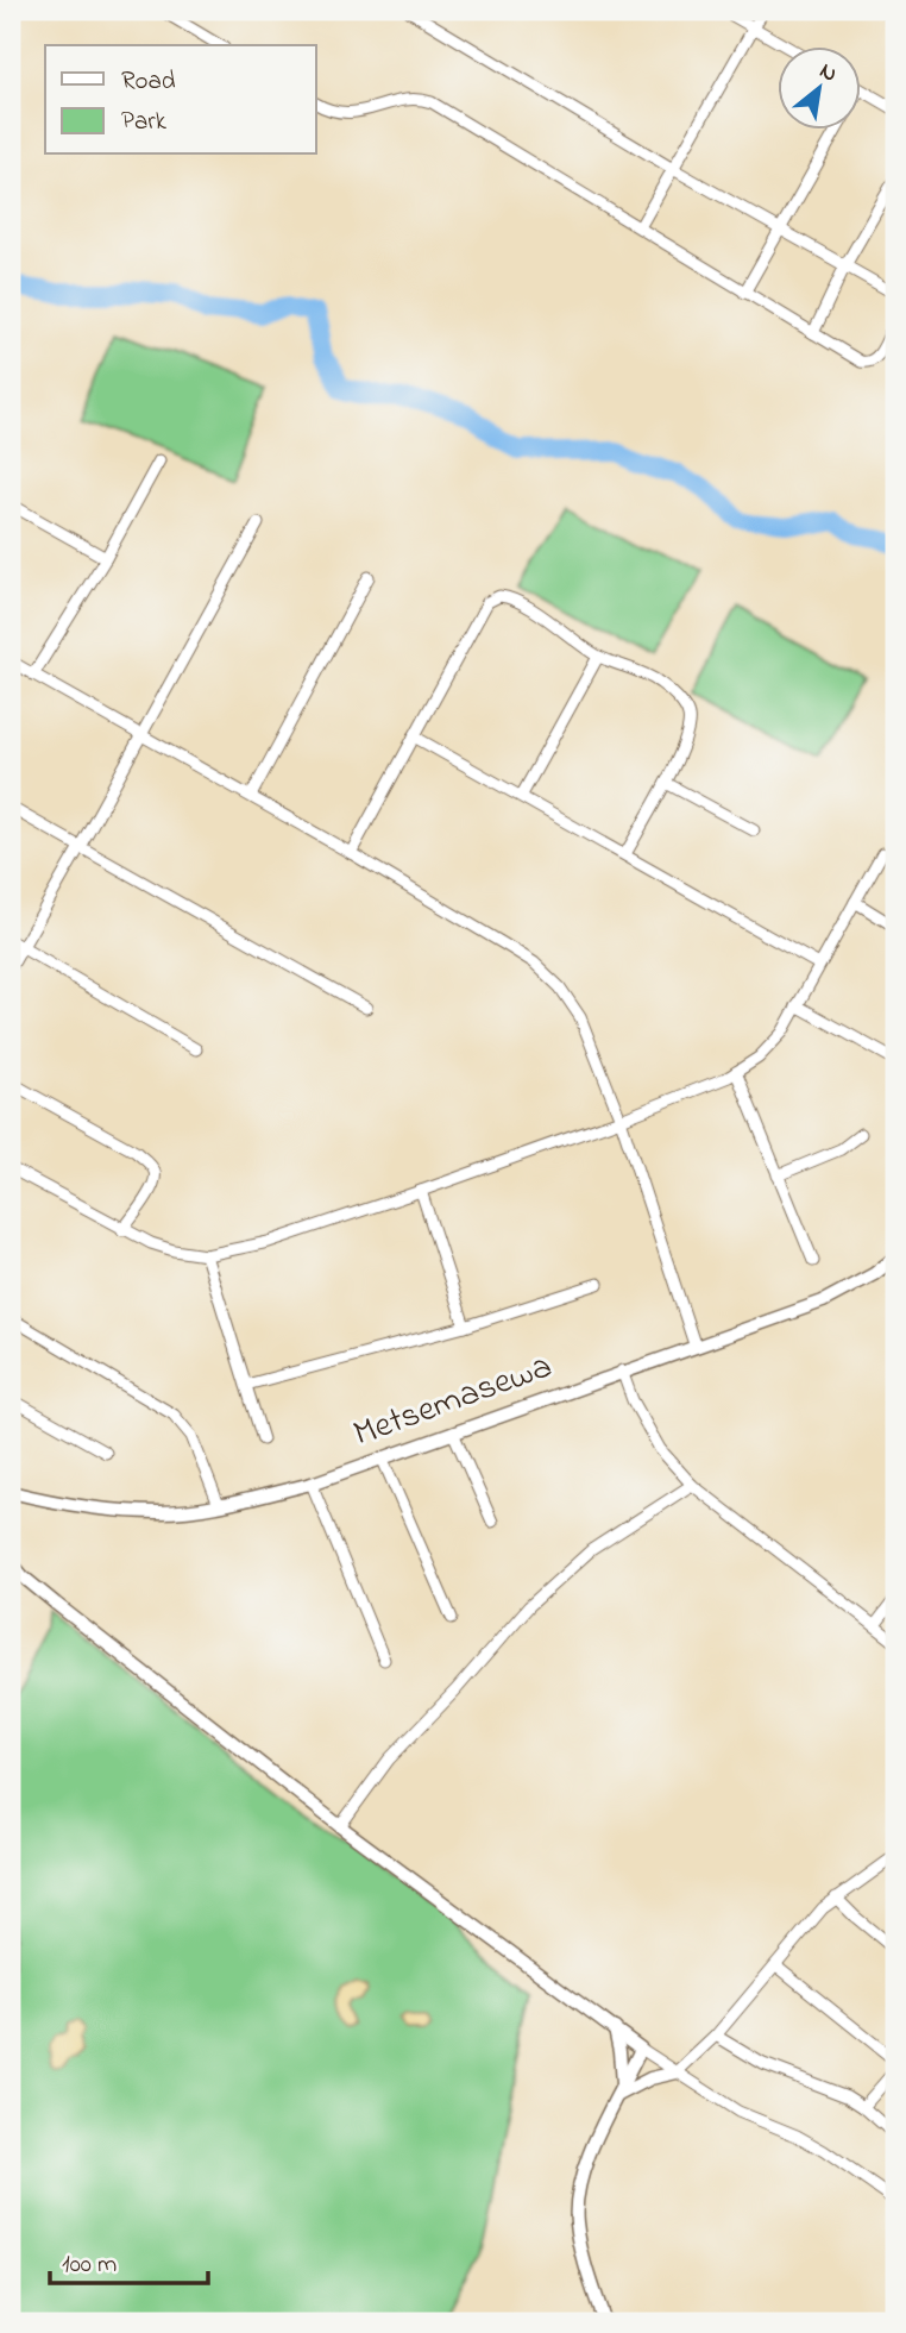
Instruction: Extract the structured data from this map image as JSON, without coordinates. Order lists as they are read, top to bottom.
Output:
{
  "streets": {
    "street": ["Metsemasewa"]
  },
  "legend": ["Road", "Park"],
  "scale_bar": "100 m",
  "north": "top right"
}
